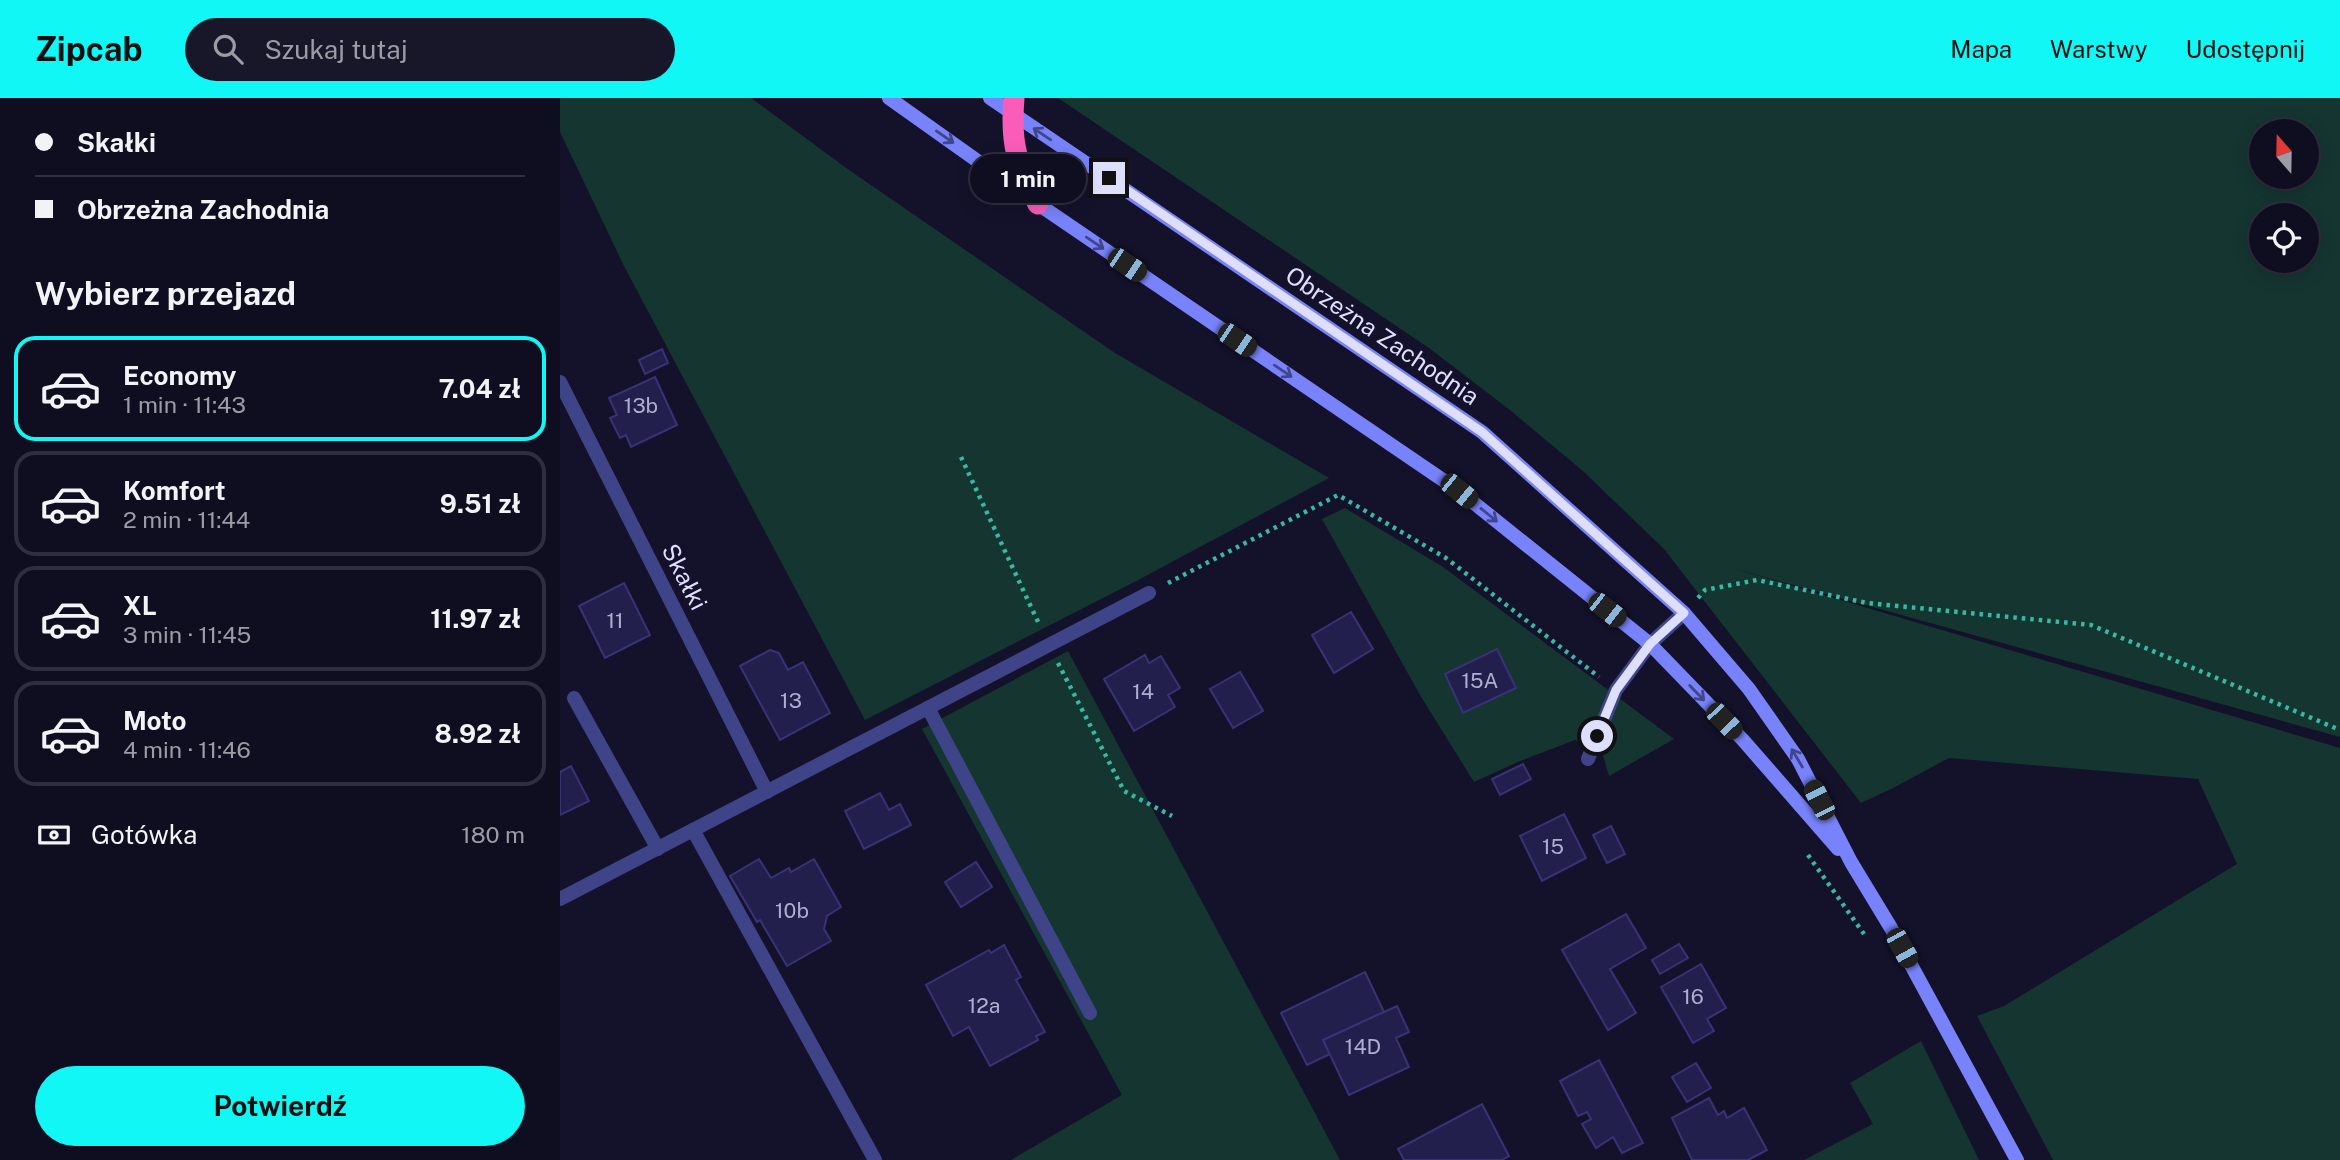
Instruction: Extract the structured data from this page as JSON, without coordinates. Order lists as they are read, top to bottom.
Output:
{
  "streets": {
    "street": ["Obrzeżna Zachodnia", "Skałki"]
  },
  "house_numbers": [
    "13b",
    "11",
    "15A",
    "14",
    "13",
    "15",
    "10b",
    "16",
    "12a",
    "14D"
  ],
  "north": "top",
  "page": {
    "header": "Zipcab",
    "search": "Szukaj tutaj",
    "nav": ["Mapa", "Warstwy", "Udostępnij"],
    "banner": ["Skałki", "Obrzeżna Zachodnia"],
    "bubble": "1 min",
    "heading": "Wybierz przejazd",
    "list": [
      {
        "name": "Economy",
        "note": "1 min · 11:43",
        "value": "7.04 zł"
      },
      {
        "name": "Komfort",
        "note": "2 min · 11:44",
        "value": "9.51 zł"
      },
      {
        "name": "XL",
        "note": "3 min · 11:45",
        "value": "11.97 zł"
      },
      {
        "name": "Moto",
        "note": "4 min · 11:46",
        "value": "8.92 zł"
      }
    ],
    "pay": ["Gotówka", "180 m"],
    "buttons": "Potwierdź"
  }
}
